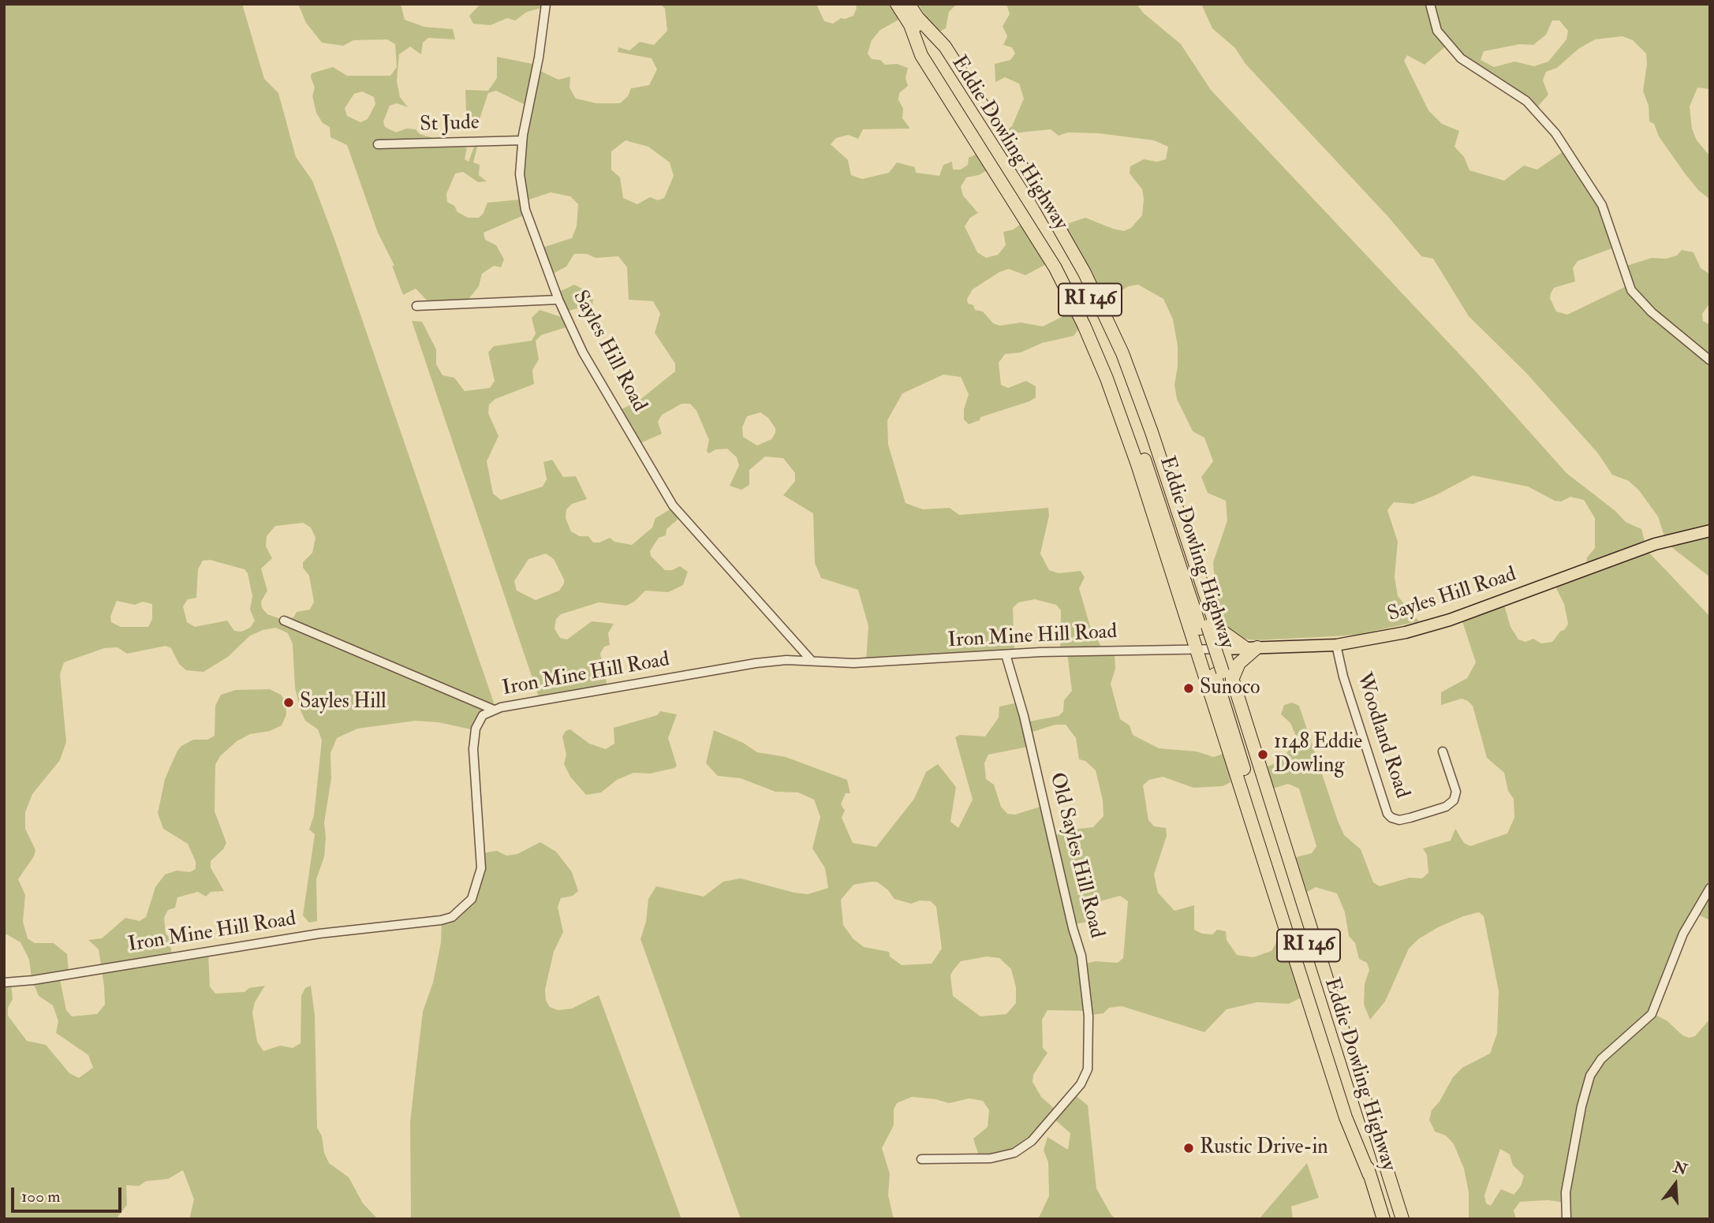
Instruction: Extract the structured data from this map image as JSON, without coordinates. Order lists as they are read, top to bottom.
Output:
{
  "streets": {
    "highway": ["Eddie Dowling Highway", "RI 146"],
    "main road": ["Sayles Hill Road"],
    "street": [
      "St Jude",
      "Iron Mine Hill Road",
      "Woodland Road",
      "Old Sayles Hill Road"
    ]
  },
  "crossings": [
    ["St Jude", "Sayles Hill Road"],
    ["Sayles Hill Road", "Iron Mine Hill Road"],
    ["Sayles Hill Road", "Woodland Road"],
    ["Iron Mine Hill Road", "Old Sayles Hill Road"]
  ],
  "places": [
    "Sunoco",
    "Sayles Hill",
    "1148 Eddie Dowling",
    "Rustic Drive-in"
  ],
  "scale_bar": "100 m",
  "north": "top"
}
